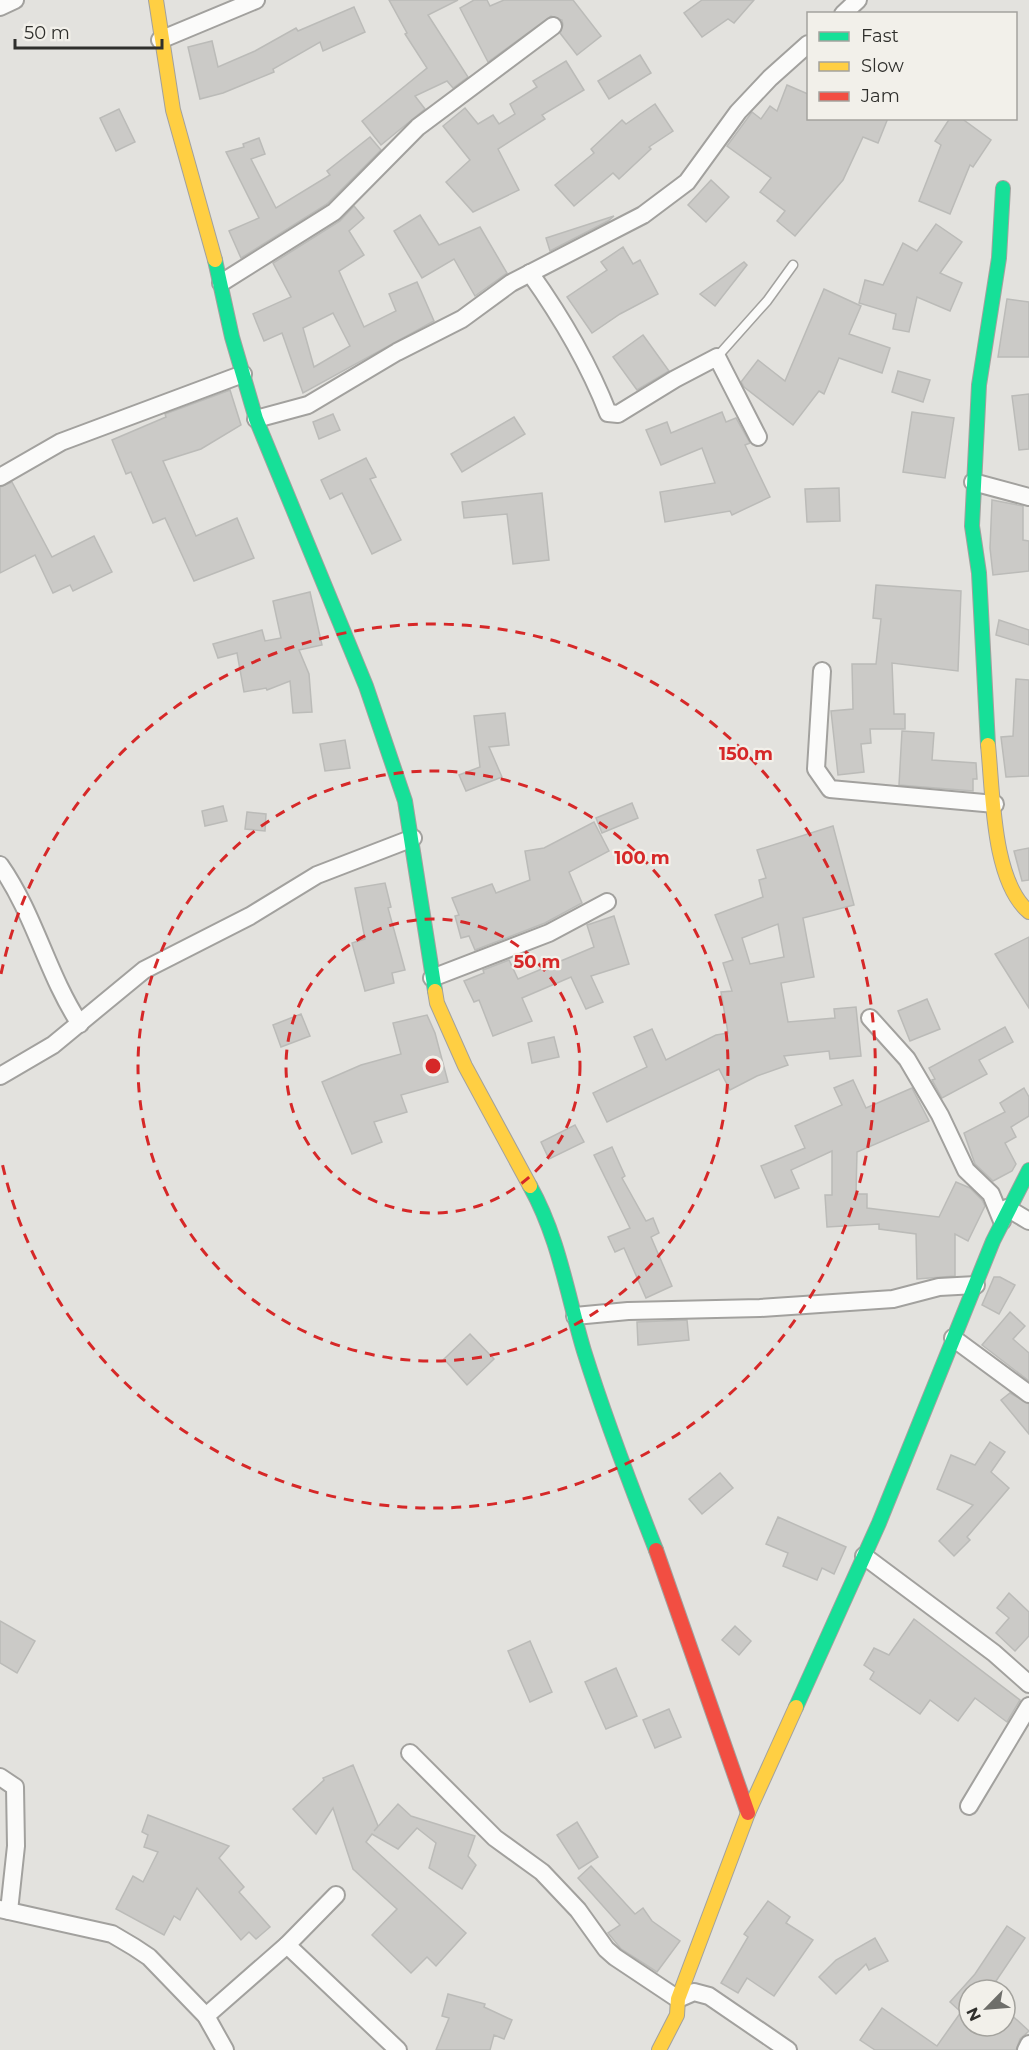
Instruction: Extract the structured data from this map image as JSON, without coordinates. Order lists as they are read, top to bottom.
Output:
{
  "legend": ["Fast", "Slow", "Jam"],
  "scale_bar": "50 m",
  "north": "bottom left",
  "rings": ["150 m", "100 m", "50 m"]
}
